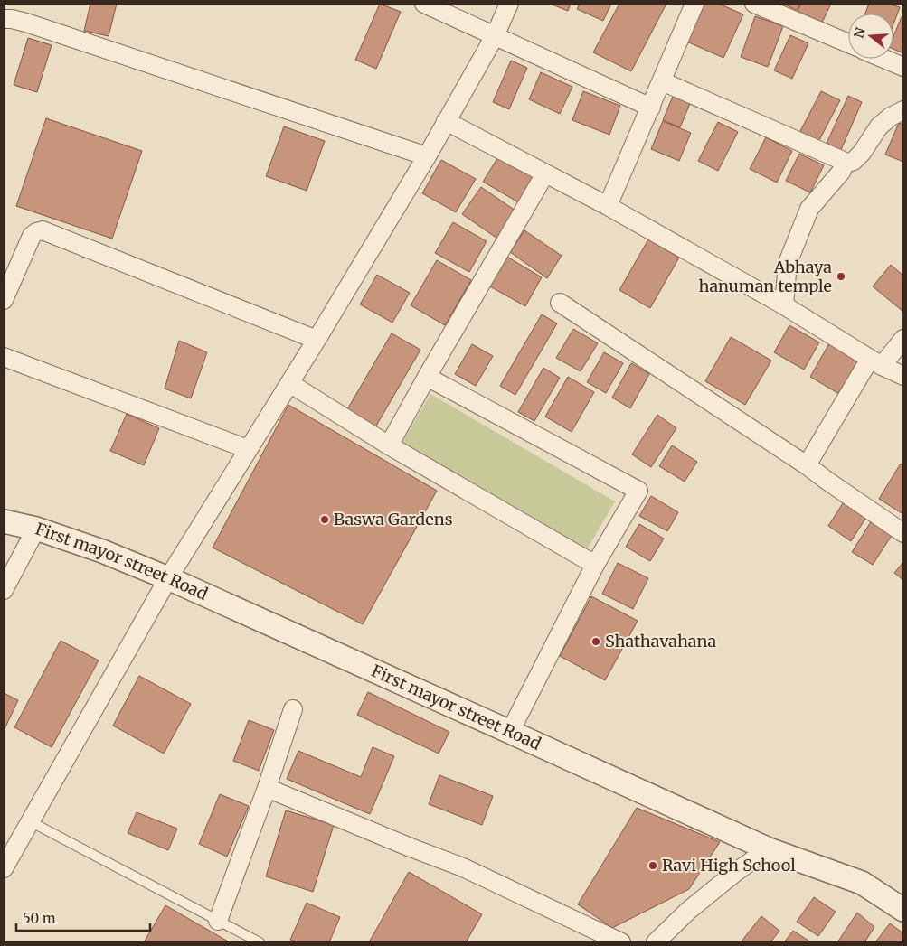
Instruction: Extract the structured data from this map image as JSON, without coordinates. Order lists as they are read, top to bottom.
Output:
{
  "streets": {
    "street": ["First mayor street Road"]
  },
  "places": [
    "Abhaya hanuman temple",
    "Baswa Gardens",
    "Shathavahana",
    "Ravi High School"
  ],
  "scale_bar": "50 m",
  "north": "left"
}
